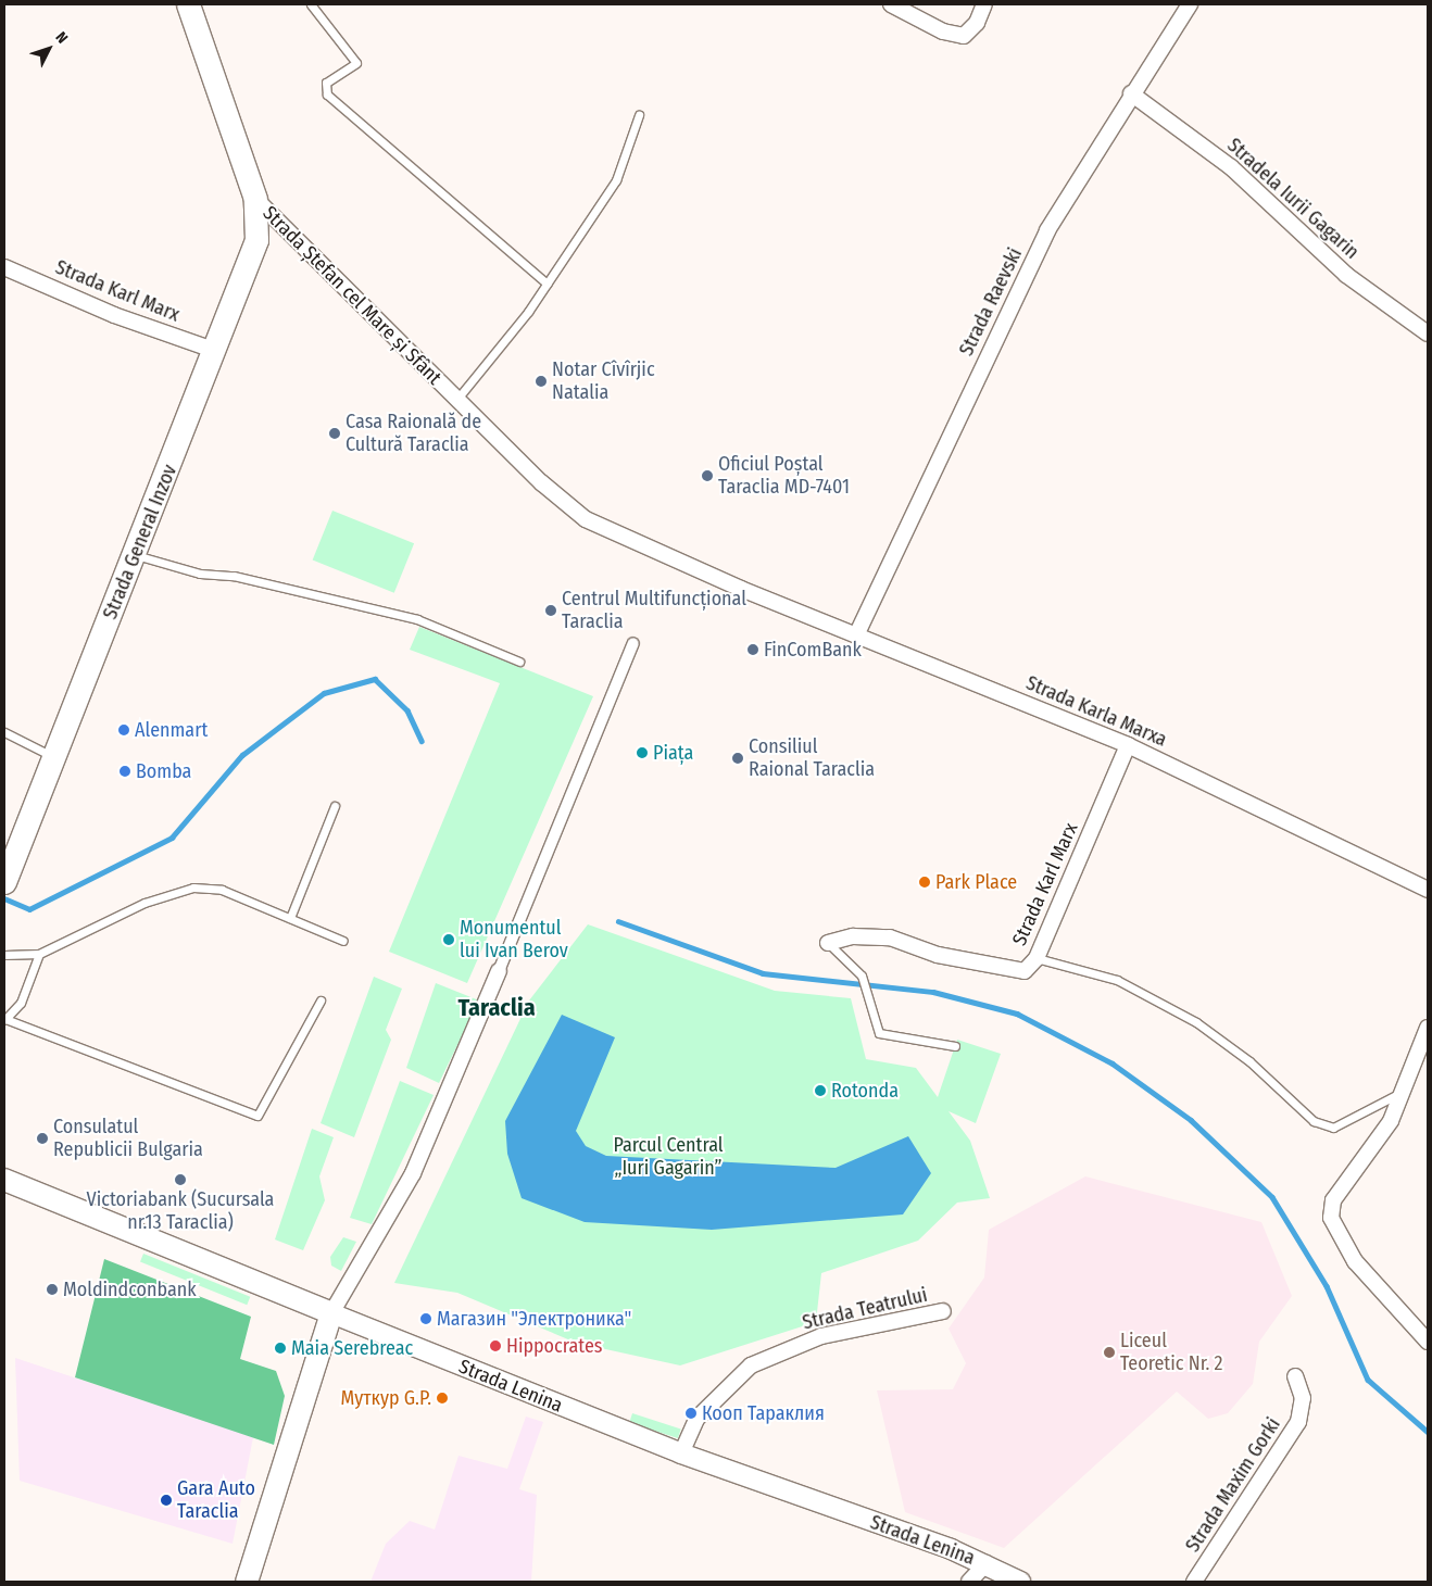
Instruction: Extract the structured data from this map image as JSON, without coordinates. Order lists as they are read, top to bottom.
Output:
{
  "streets": {
    "main road": ["Strada Ștefan cel Mare și Sfânt", "Strada General Inzov", "Strada Lenina"],
    "street": [
      "Stradela Iurii Gagarin",
      "Strada Karl Marx",
      "Strada Raevski",
      "Strada Karla Marxa",
      "Strada Teatrului",
      "Strada Maxim Gorki"
    ]
  },
  "crossings": [
    ["Stradela Iurii Gagarin", "Strada Raevski"],
    ["Strada Karl Marx", "Strada General Inzov"],
    ["Strada Karl Marx", "Strada Karla Marxa"],
    ["Strada Ștefan cel Mare și Sfânt", "Strada General Inzov"],
    ["Strada Ștefan cel Mare și Sfânt", "Strada Karla Marxa"],
    ["Strada Raevski", "Strada Karla Marxa"],
    ["Strada Teatrului", "Strada Lenina"]
  ],
  "districts": ["Taraclia"],
  "parks": ["Parcul Central „Iuri Gagarin”"],
  "places": [
    "Notar Cîvîrjic Natalia",
    "Casa Raională de Cultură Taraclia",
    "Oficiul Poștal Taraclia MD-7401",
    "Centrul Multifuncțional Taraclia",
    "FinComBank",
    "Alenmart",
    "Piața",
    "Consiliul Raional Taraclia",
    "Bomba",
    "Park Place",
    "Monumentul lui Ivan Berov",
    "Rotonda",
    "Consulatul Republicii Bulgaria",
    "Victoriabank (Sucursala nr.13 Taraclia)",
    "Moldindconbank",
    "Магазин \"Электроника\"",
    "Hippocrates",
    "Maia Serebreac",
    "Liceul Teoretic Nr. 2",
    "Муткур G.P.",
    "Кооп Тараклия",
    "Gara Auto Taraclia"
  ],
  "north": "top right"
}
